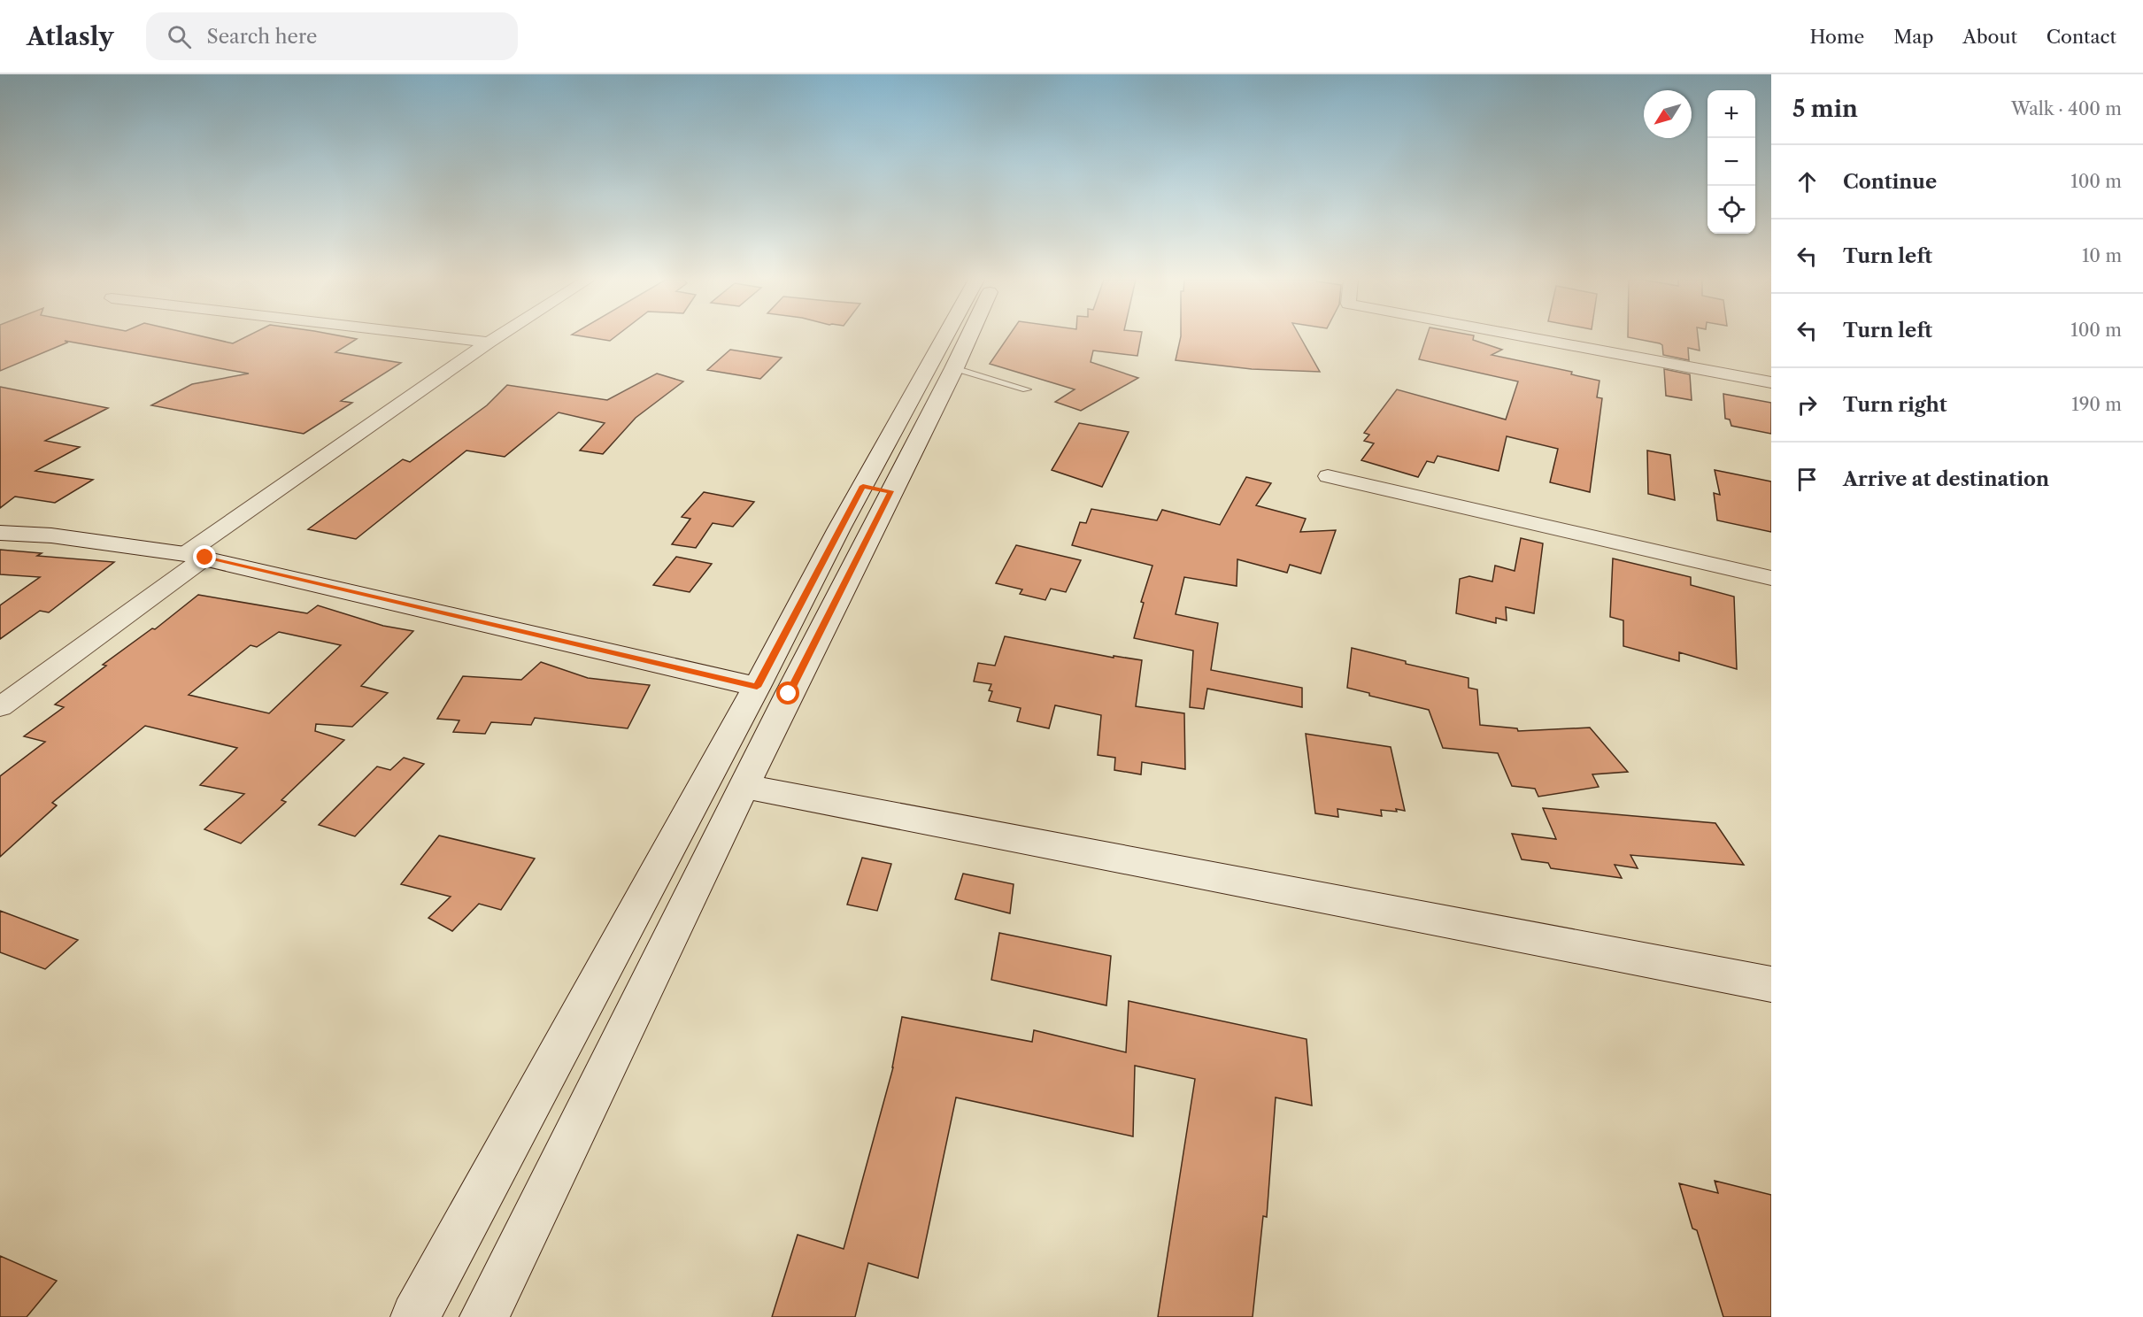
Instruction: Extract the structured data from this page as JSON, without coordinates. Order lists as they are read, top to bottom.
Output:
{
  "north": "bottom left",
  "page": {
    "header": "Atlasly",
    "search": "Search here",
    "nav": [
      "Home",
      "Map",
      "About",
      "Contact"
    ],
    "heading": ["5 min", "Walk · 400 m"],
    "map_buttons": ["+", "−"],
    "list": [
      ["Continue", "100 m"],
      ["Turn left", "10 m"],
      ["Turn left", "100 m"],
      ["Turn right", "190 m"],
      "Arrive at destination"
    ]
  }
}
